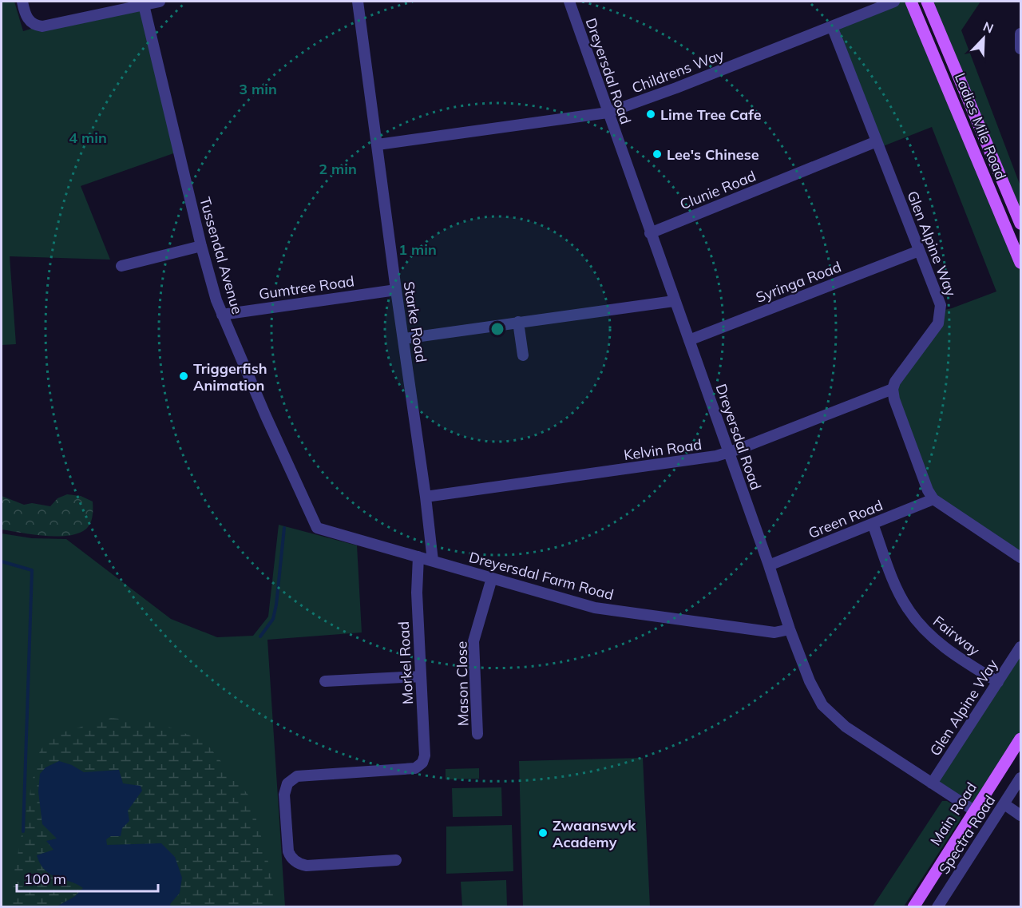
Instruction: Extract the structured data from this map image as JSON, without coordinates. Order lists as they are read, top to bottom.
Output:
{
  "streets": {
    "main road": ["Ladies Mile Road", "Main Road"],
    "street": [
      "Dreyersdal Road",
      "Childrens Way",
      "Clunie Road",
      "Glen Alpine Way",
      "Tussendal Avenue",
      "Syringa Road",
      "Gumtree Road",
      "Starke Road",
      "Kelvin Road",
      "Green Road",
      "Dreyersdal Farm Road",
      "Fairway",
      "Morkel Road",
      "Mason Close",
      "Spectra Road"
    ]
  },
  "crossings": [
    ["Dreyersdal Road", "Childrens Way"],
    ["Dreyersdal Road", "Clunie Road"],
    ["Dreyersdal Road", "Glen Alpine Way"],
    ["Dreyersdal Road", "Syringa Road"],
    ["Dreyersdal Road", "Kelvin Road"],
    ["Dreyersdal Road", "Green Road"],
    ["Dreyersdal Road", "Dreyersdal Farm Road"],
    ["Dreyersdal Road", "Main Road"],
    ["Childrens Way", "Glen Alpine Way"],
    ["Childrens Way", "Starke Road"],
    ["Clunie Road", "Glen Alpine Way"],
    ["Glen Alpine Way", "Syringa Road"],
    ["Glen Alpine Way", "Kelvin Road"],
    ["Glen Alpine Way", "Fairway"],
    ["Tussendal Avenue", "Gumtree Road"],
    ["Tussendal Avenue", "Dreyersdal Farm Road"],
    ["Gumtree Road", "Starke Road"],
    ["Starke Road", "Kelvin Road"],
    ["Starke Road", "Dreyersdal Farm Road"],
    ["Green Road", "Fairway"],
    ["Dreyersdal Farm Road", "Morkel Road"],
    ["Dreyersdal Farm Road", "Mason Close"]
  ],
  "places": [
    "Lime Tree Cafe",
    "Lee's Chinese",
    "Triggerfish Animation",
    "Zwaanswyk Academy"
  ],
  "scale_bar": "100 m",
  "north": "top right",
  "rings": [
    "3 min",
    "4 min",
    "2 min",
    "1 min"
  ]
}
